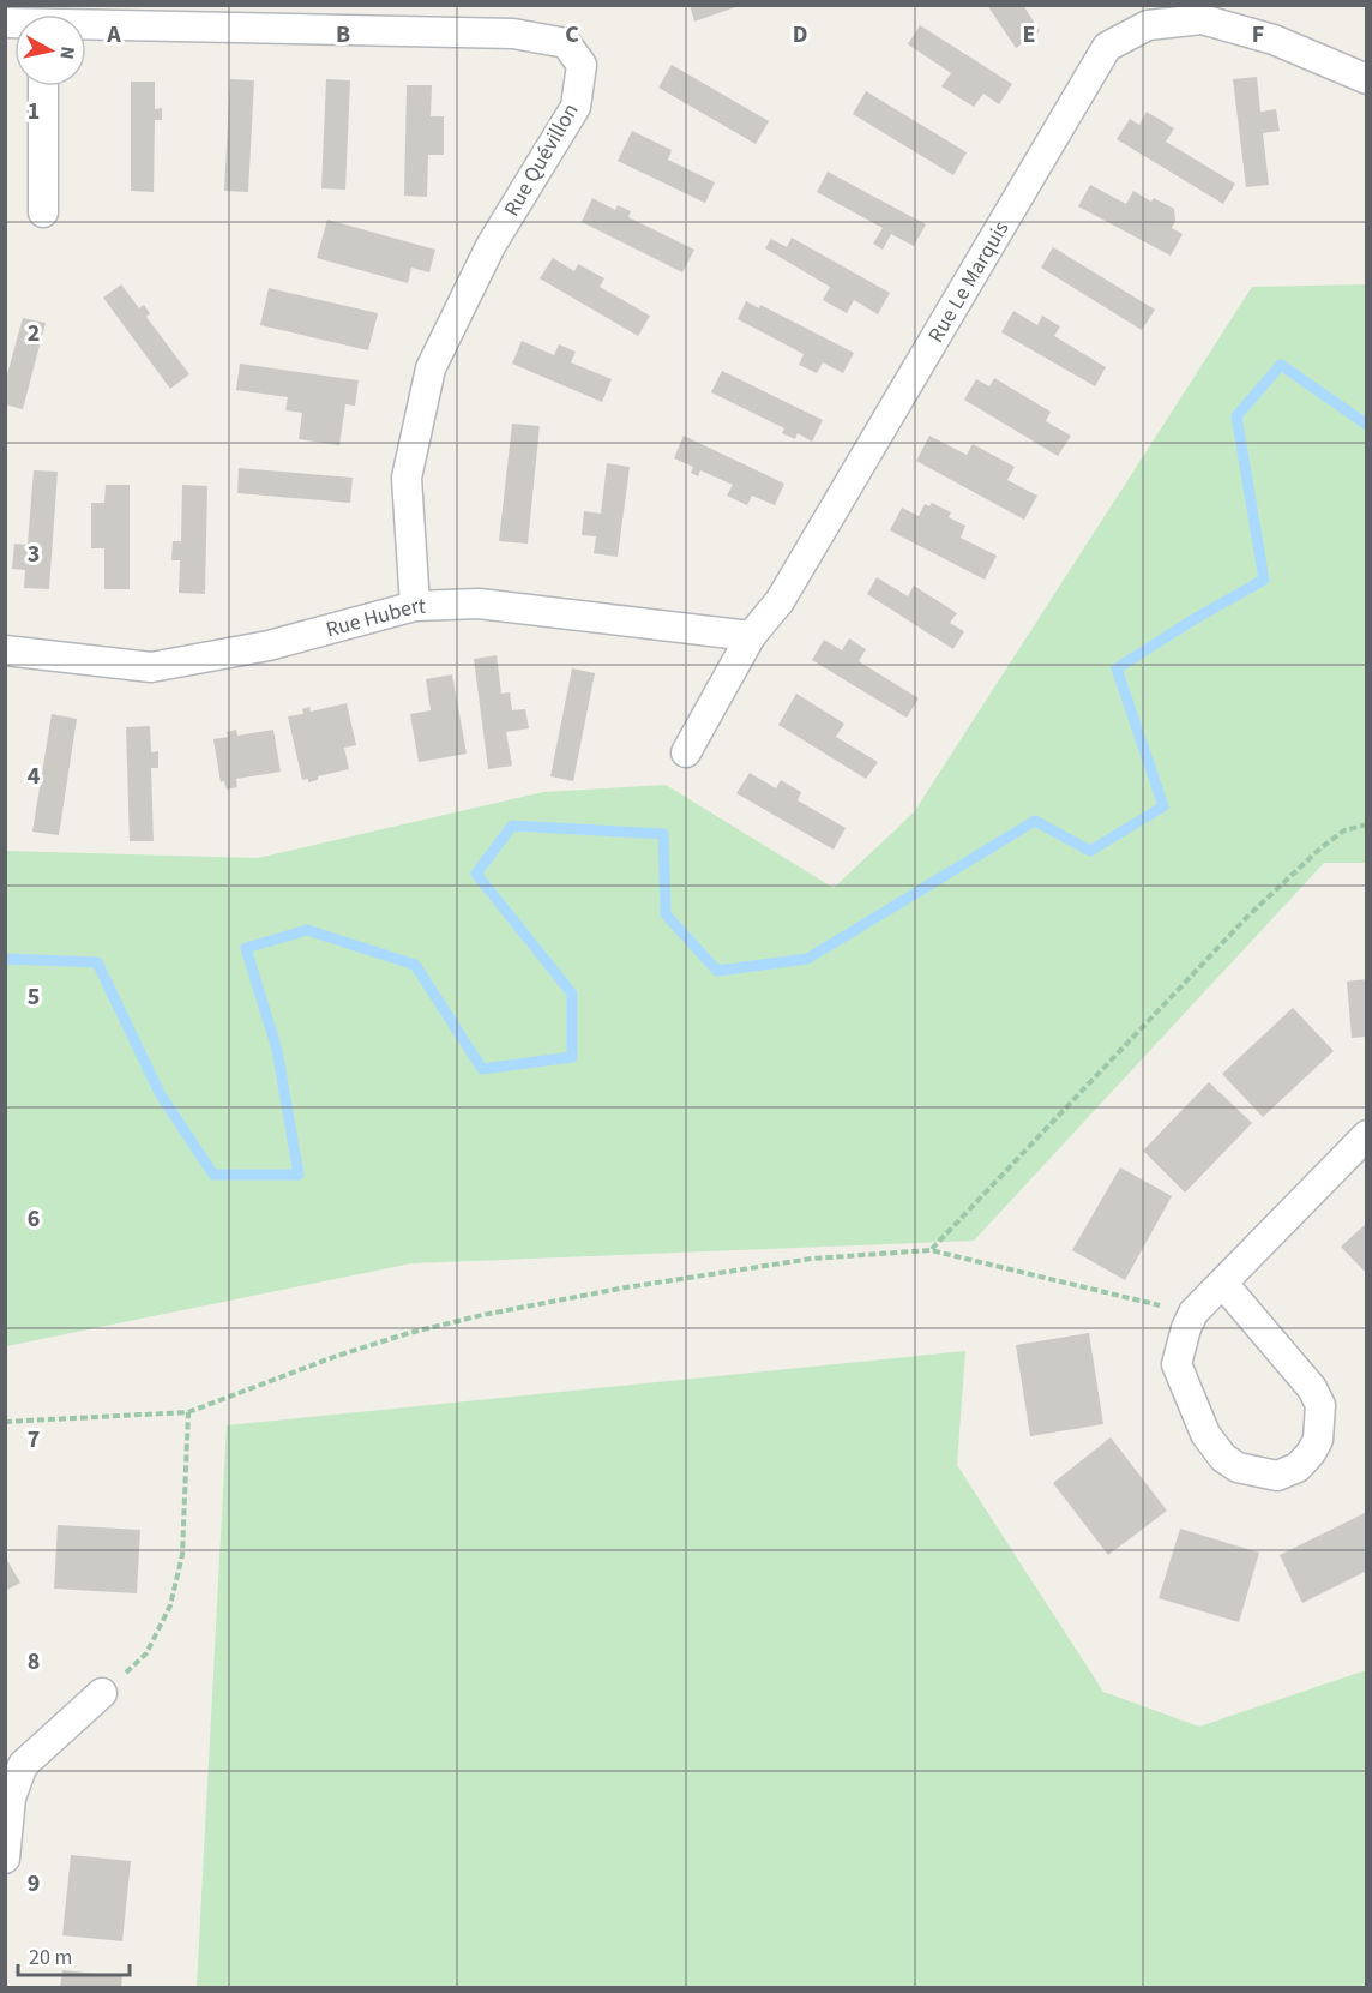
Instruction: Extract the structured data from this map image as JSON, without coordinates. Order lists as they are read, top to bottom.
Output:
{
  "streets": {
    "street": ["Rue Quévillon", "Rue Le Marquis", "Rue Hubert"]
  },
  "crossings": [
    ["Rue Quévillon", "Rue Hubert"],
    ["Rue Le Marquis", "Rue Hubert"]
  ],
  "scale_bar": "20 m",
  "north": "right",
  "grid": {
    "columns": [
      "A",
      "B",
      "C",
      "D",
      "E",
      "F"
    ],
    "rows": [
      "1",
      "2",
      "3",
      "4",
      "5",
      "6",
      "7",
      "8",
      "9"
    ]
  }
}
